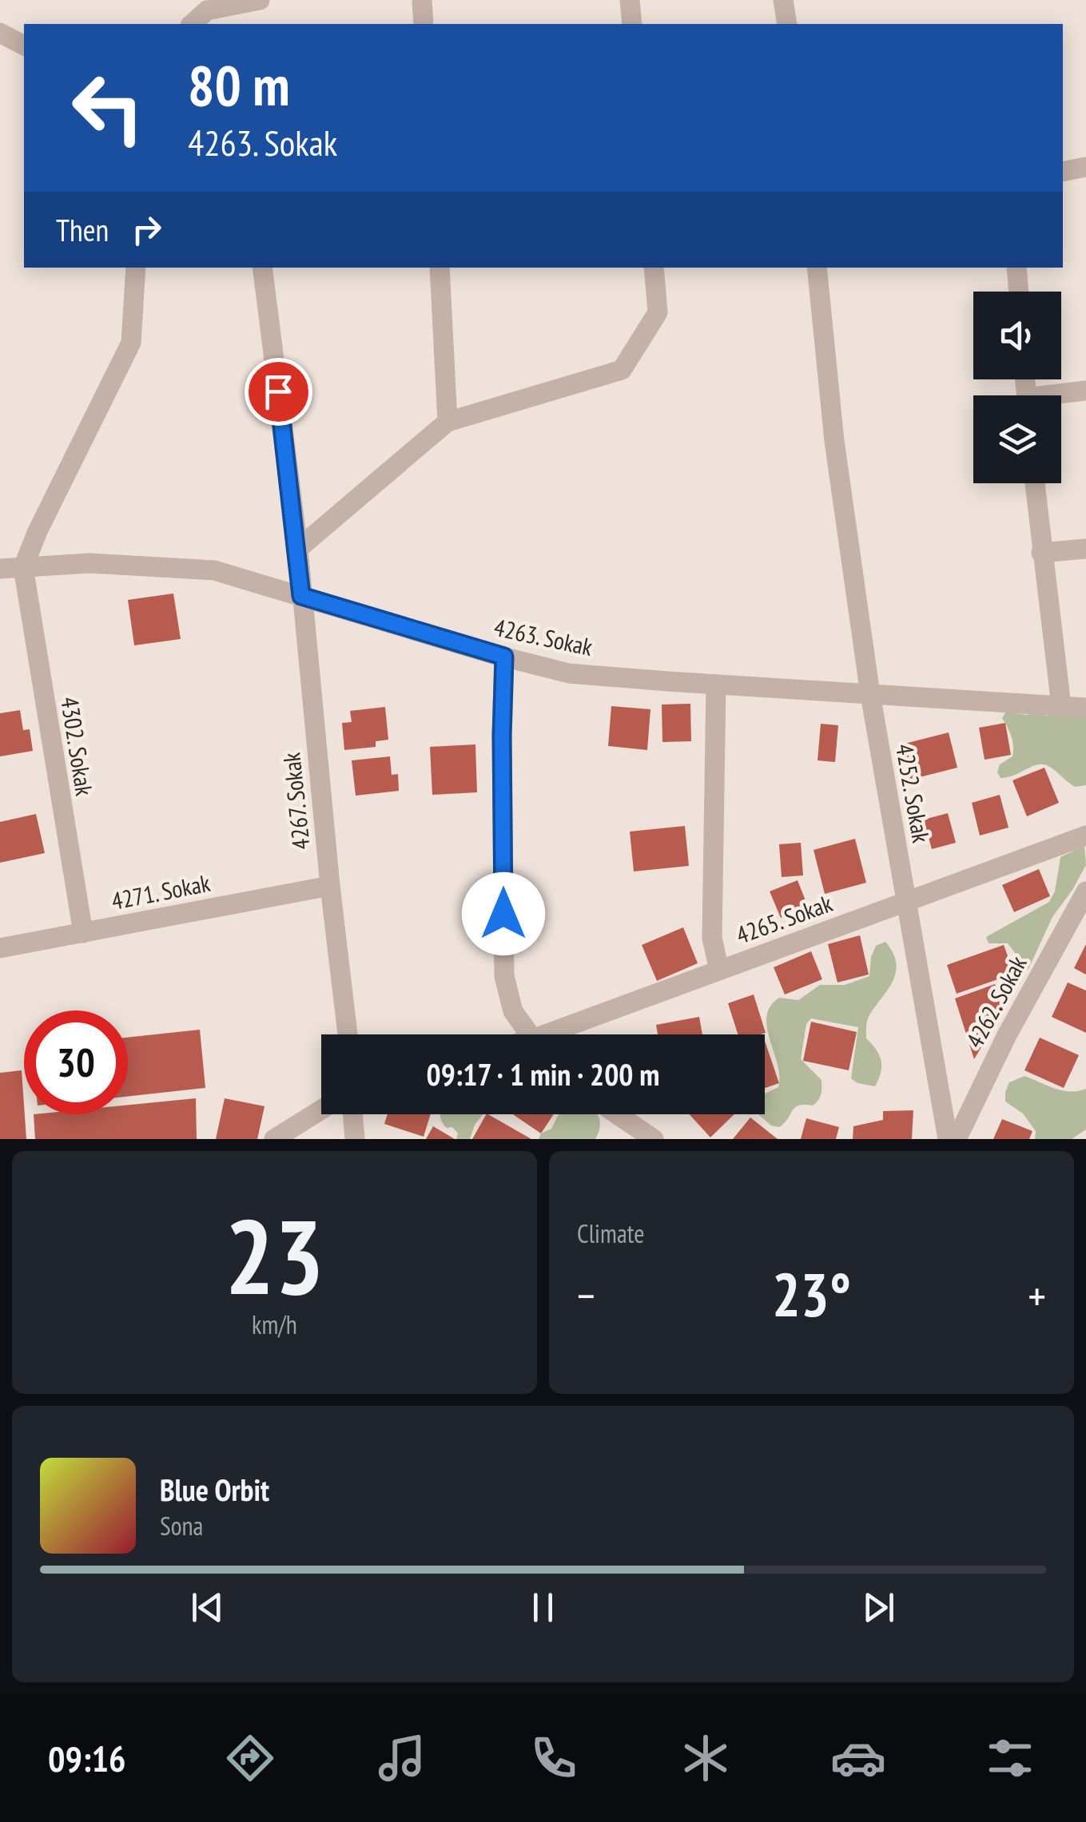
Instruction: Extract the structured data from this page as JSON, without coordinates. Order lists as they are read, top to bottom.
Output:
{
  "streets": {
    "street": [
      "4263. Sokak",
      "4302. Sokak",
      "4252. Sokak",
      "4267. Sokak",
      "4271. Sokak",
      "4265. Sokak",
      "4262. Sokak"
    ]
  },
  "crossings": [
    ["4263. Sokak", "4302. Sokak"],
    ["4263. Sokak", "4252. Sokak"],
    ["4263. Sokak", "4267. Sokak"],
    ["4302. Sokak", "4271. Sokak"],
    ["4252. Sokak", "4265. Sokak"],
    ["4267. Sokak", "4271. Sokak"]
  ],
  "page": {
    "turn": ["80 m", "4263. Sokak"],
    "then": "Then",
    "limit": "30",
    "trip": "09:17 · 1 min · 200 m",
    "tile": [
      ["23", "km/h"],
      "Climate"
    ],
    "heat": ["−", "23°", "+"],
    "song": ["Blue Orbit", "Sona"],
    "tabs": "09:16"
  }
}
